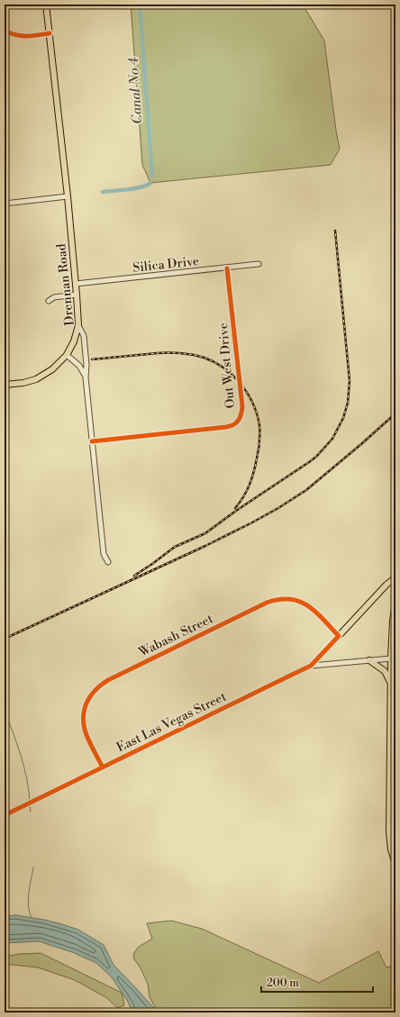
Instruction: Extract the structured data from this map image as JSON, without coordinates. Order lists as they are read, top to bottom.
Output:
{
  "streets": {
    "main road": ["Drennan Road"],
    "street": [
      "Silica Drive",
      "Out West Drive",
      "Wabash Street",
      "East Las Vegas Street"
    ]
  },
  "crossings": [
    ["Silica Drive", "Drennan Road"],
    ["Silica Drive", "Out West Drive"],
    ["Drennan Road", "Out West Drive"],
    ["Wabash Street", "East Las Vegas Street"]
  ],
  "water": ["Canal No 4"],
  "scale_bar": "200 m"
}
